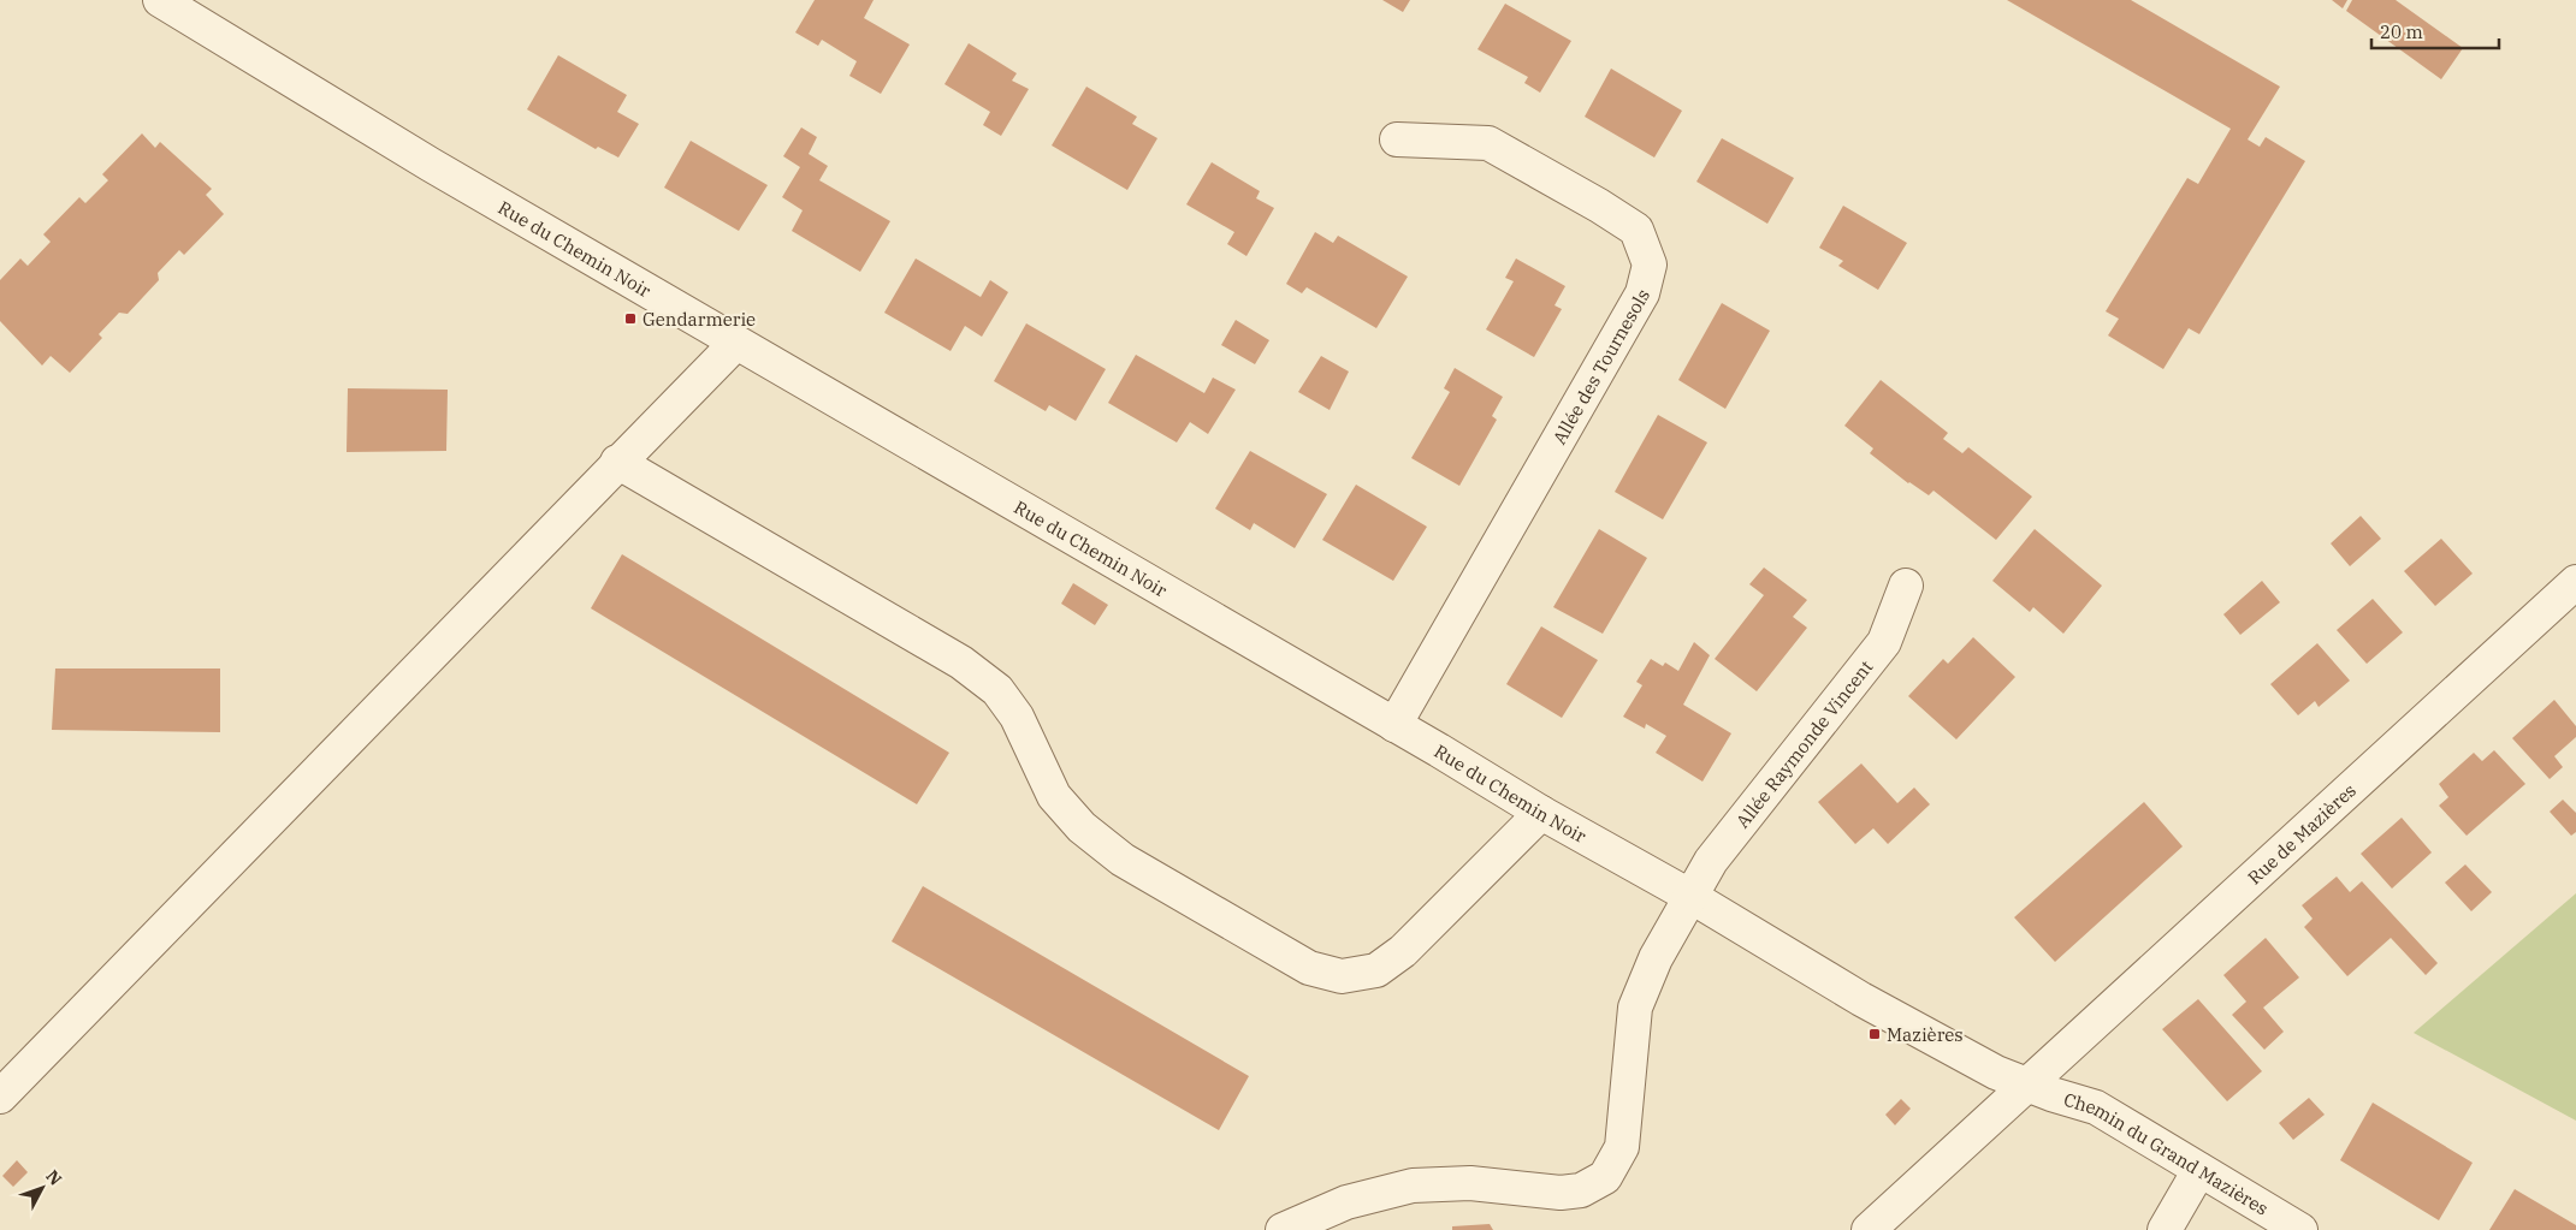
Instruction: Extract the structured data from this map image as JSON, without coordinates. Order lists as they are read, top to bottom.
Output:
{
  "streets": {
    "street": [
      "Rue du Chemin Noir",
      "Allée des Tournesols",
      "Allée Raymonde Vincent",
      "Rue de Mazières",
      "Chemin du Grand Mazières"
    ]
  },
  "crossings": [
    ["Rue du Chemin Noir", "Allée des Tournesols"],
    ["Rue du Chemin Noir", "Allée Raymonde Vincent"],
    ["Rue du Chemin Noir", "Rue de Mazières"],
    ["Rue du Chemin Noir", "Chemin du Grand Mazières"],
    ["Rue de Mazières", "Chemin du Grand Mazières"]
  ],
  "places": {
    "transit": ["Gendarmerie", "Mazières"]
  },
  "scale_bar": "20 m",
  "north": "top right"
}
